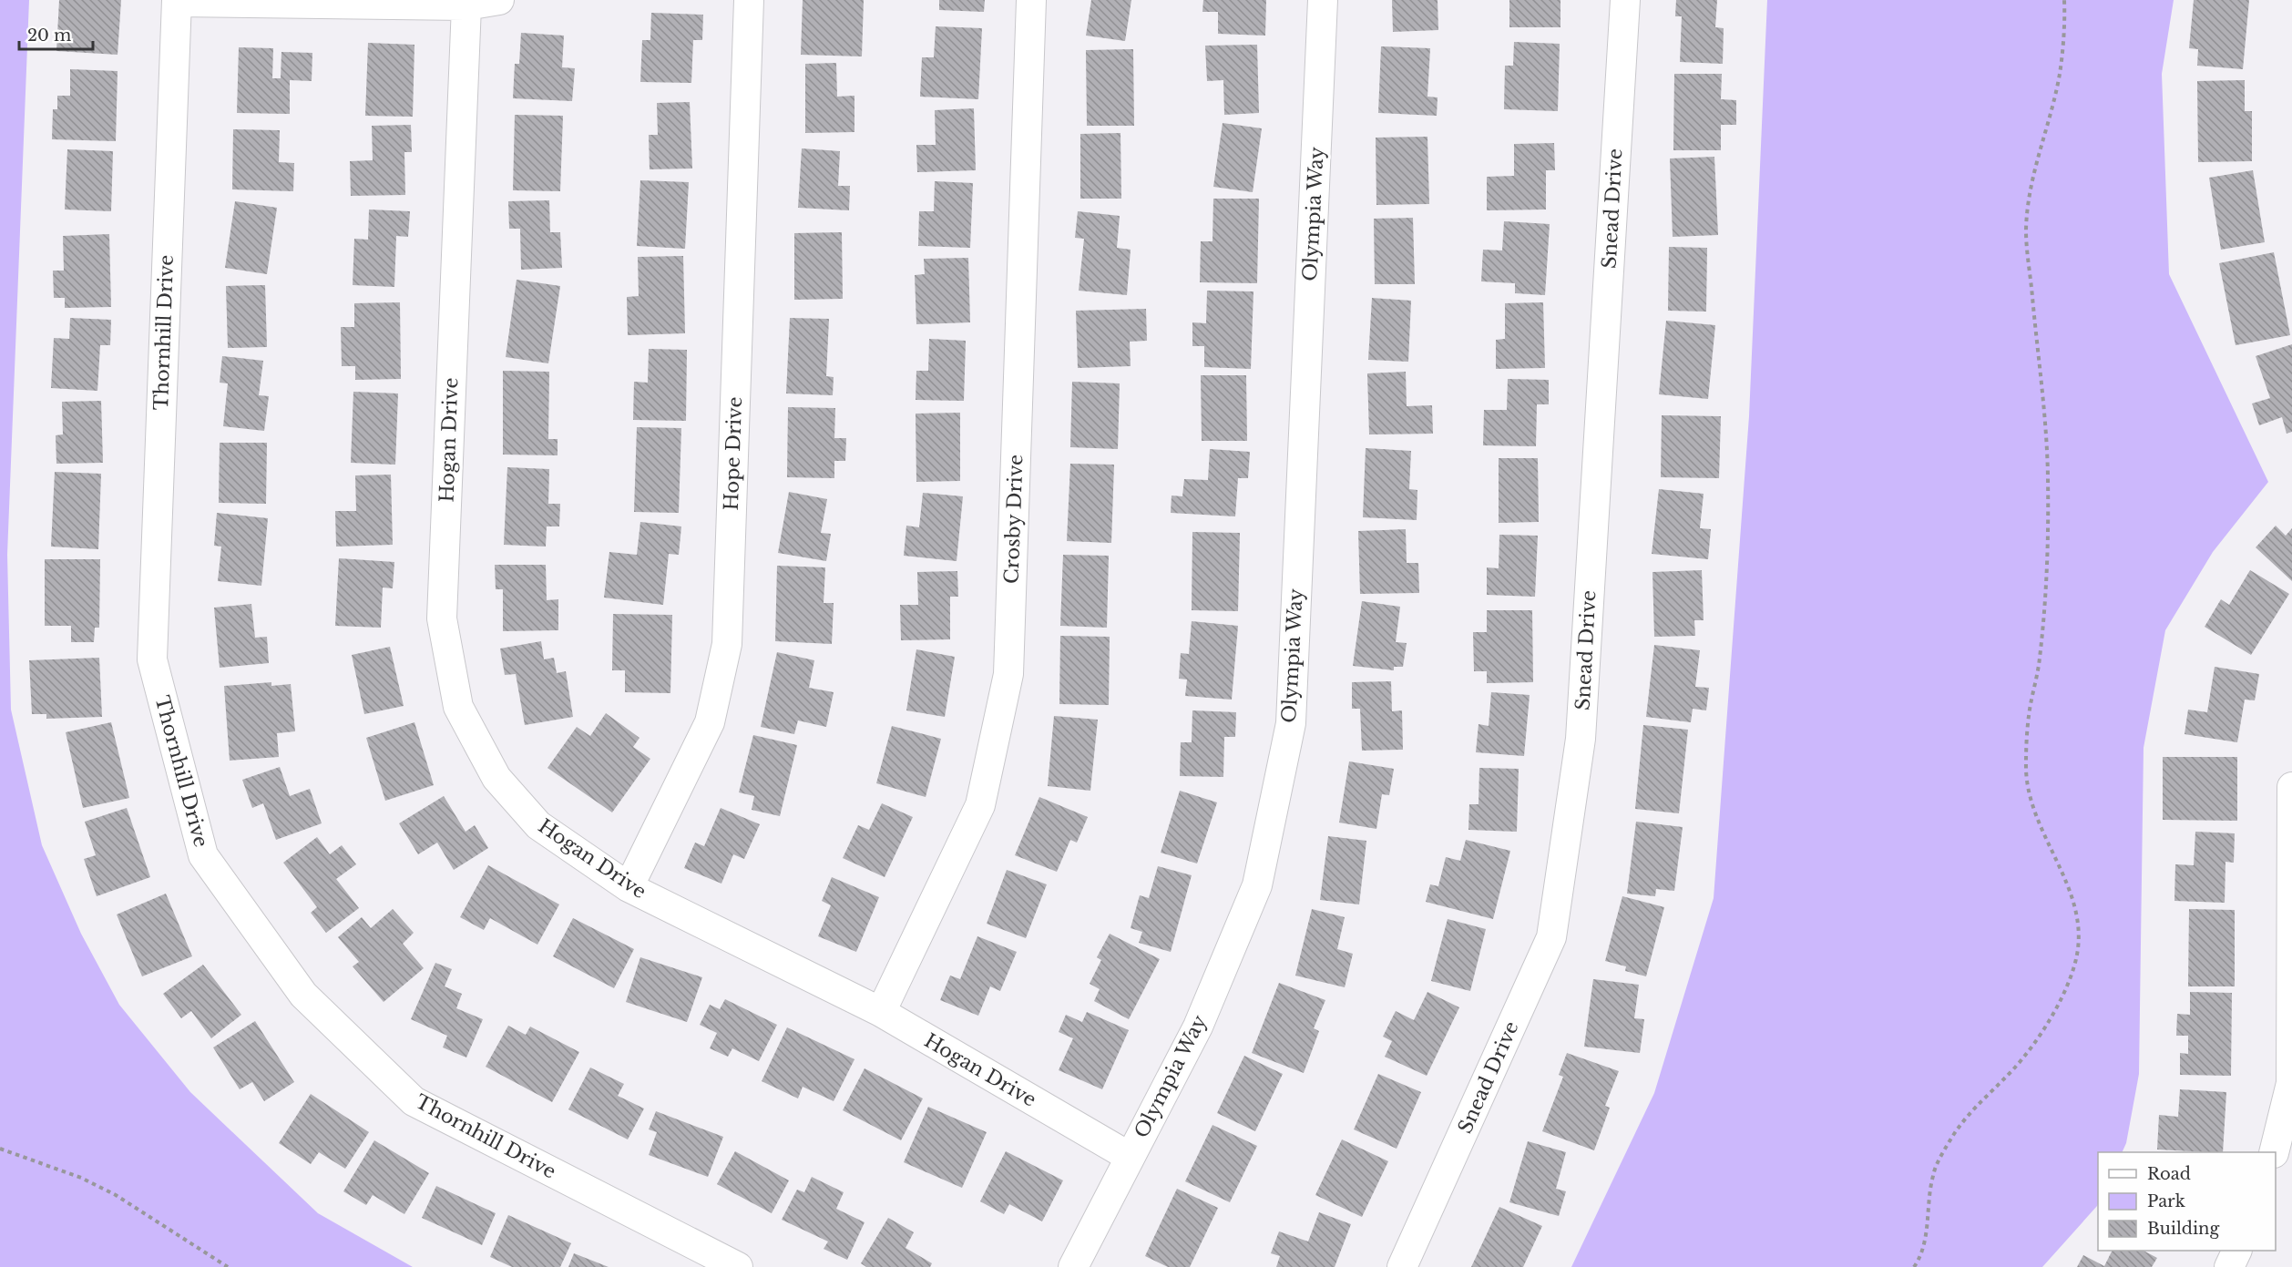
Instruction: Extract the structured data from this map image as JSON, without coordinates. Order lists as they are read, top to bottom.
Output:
{
  "streets": {
    "street": [
      "Snead Drive",
      "Olympia Way",
      "Thornhill Drive",
      "Hogan Drive",
      "Hope Drive",
      "Crosby Drive"
    ]
  },
  "crossings": [
    ["Olympia Way", "Hogan Drive"],
    ["Hogan Drive", "Hope Drive"],
    ["Hogan Drive", "Crosby Drive"]
  ],
  "legend": ["Road", "Park", "Building"],
  "scale_bar": "20 m"
}
